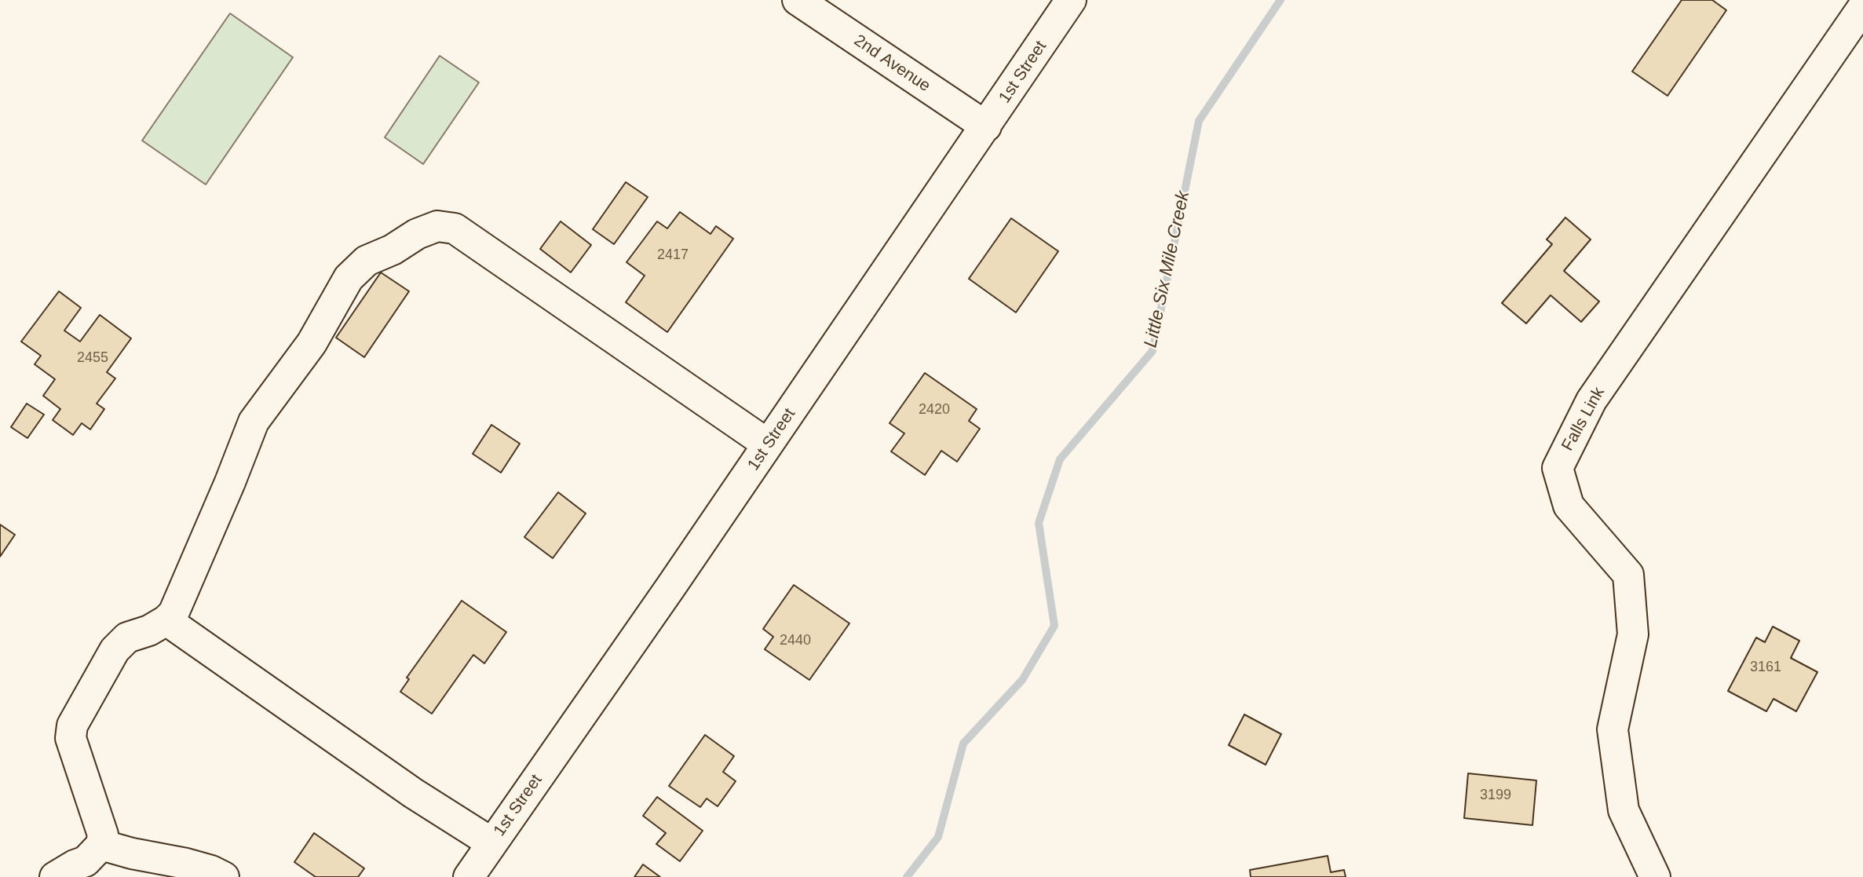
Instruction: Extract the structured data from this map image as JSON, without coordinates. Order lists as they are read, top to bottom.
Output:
{
  "streets": {
    "street": ["2nd Avenue", "1st Street", "Falls Link"]
  },
  "crossings": [
    ["2nd Avenue", "1st Street"]
  ],
  "water": ["Little Six Mile Creek"],
  "house_numbers": [
    "2417",
    "2455",
    "2420",
    "2440",
    "3161",
    "3199"
  ]
}
